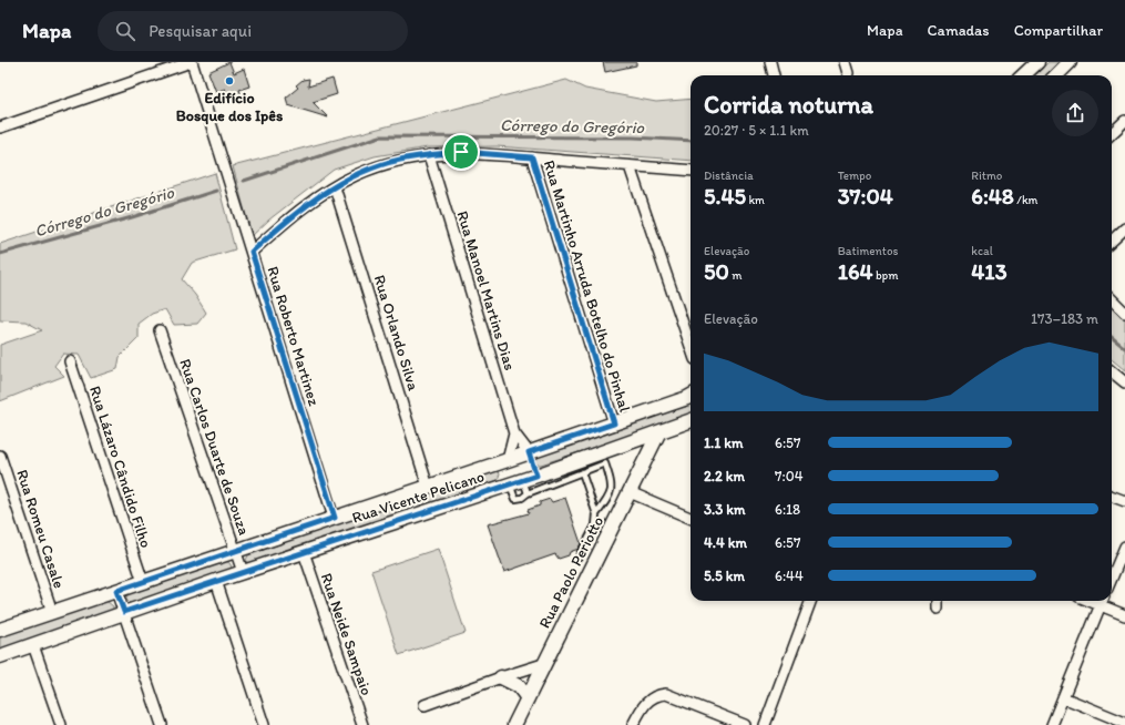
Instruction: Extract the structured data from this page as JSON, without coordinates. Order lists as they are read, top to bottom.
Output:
{
  "streets": {
    "street": [
      "Rua Martinho Arruda Botelho do Pinhal",
      "Rua Manoel Martins Dias",
      "Rua Orlando Silva",
      "Rua Roberto Martinez",
      "Rua Carlos Duarte de Souza",
      "Rua Lázaro Cândido Filho",
      "Rua Vicente Pelicano",
      "Rua Romeu Casale",
      "Rua Paolo Periotto",
      "Rua Neide Sampaio"
    ]
  },
  "crossings": [
    ["Rua Martinho Arruda Botelho do Pinhal", "Rua Vicente Pelicano"],
    ["Rua Manoel Martins Dias", "Rua Vicente Pelicano"],
    ["Rua Orlando Silva", "Rua Vicente Pelicano"],
    ["Rua Roberto Martinez", "Rua Vicente Pelicano"],
    ["Rua Carlos Duarte de Souza", "Rua Vicente Pelicano"],
    ["Rua Lázaro Cândido Filho", "Rua Vicente Pelicano"],
    ["Rua Vicente Pelicano", "Rua Romeu Casale"],
    ["Rua Vicente Pelicano", "Rua Paolo Periotto"],
    ["Rua Vicente Pelicano", "Rua Neide Sampaio"]
  ],
  "water": ["Córrego do Gregório"],
  "places": ["Edifício Bosque dos Ipês"],
  "page": {
    "header": "Mapa",
    "search": "Pesquisar aqui",
    "nav": ["Mapa", "Camadas", "Compartilhar"],
    "heading": ["Corrida noturna", "20:27 · 5 × 1.1 km"],
    "stats": [
      ["Distância", "5.45 km"],
      ["Tempo", "37:04"],
      ["Ritmo", "6:48 /km"],
      ["Elevação", "50 m"],
      ["Batimentos", "164 bpm"],
      ["kcal", "413"]
    ],
    "chart": ["Elevação", "173–183 m"],
    "list": [
      {
        "name": "1.1 km",
        "note": "6:57"
      },
      {
        "name": "2.2 km",
        "note": "7:04"
      },
      {
        "name": "3.3 km",
        "note": "6:18"
      },
      {
        "name": "4.4 km",
        "note": "6:57"
      },
      {
        "name": "5.5 km",
        "note": "6:44"
      }
    ]
  }
}
